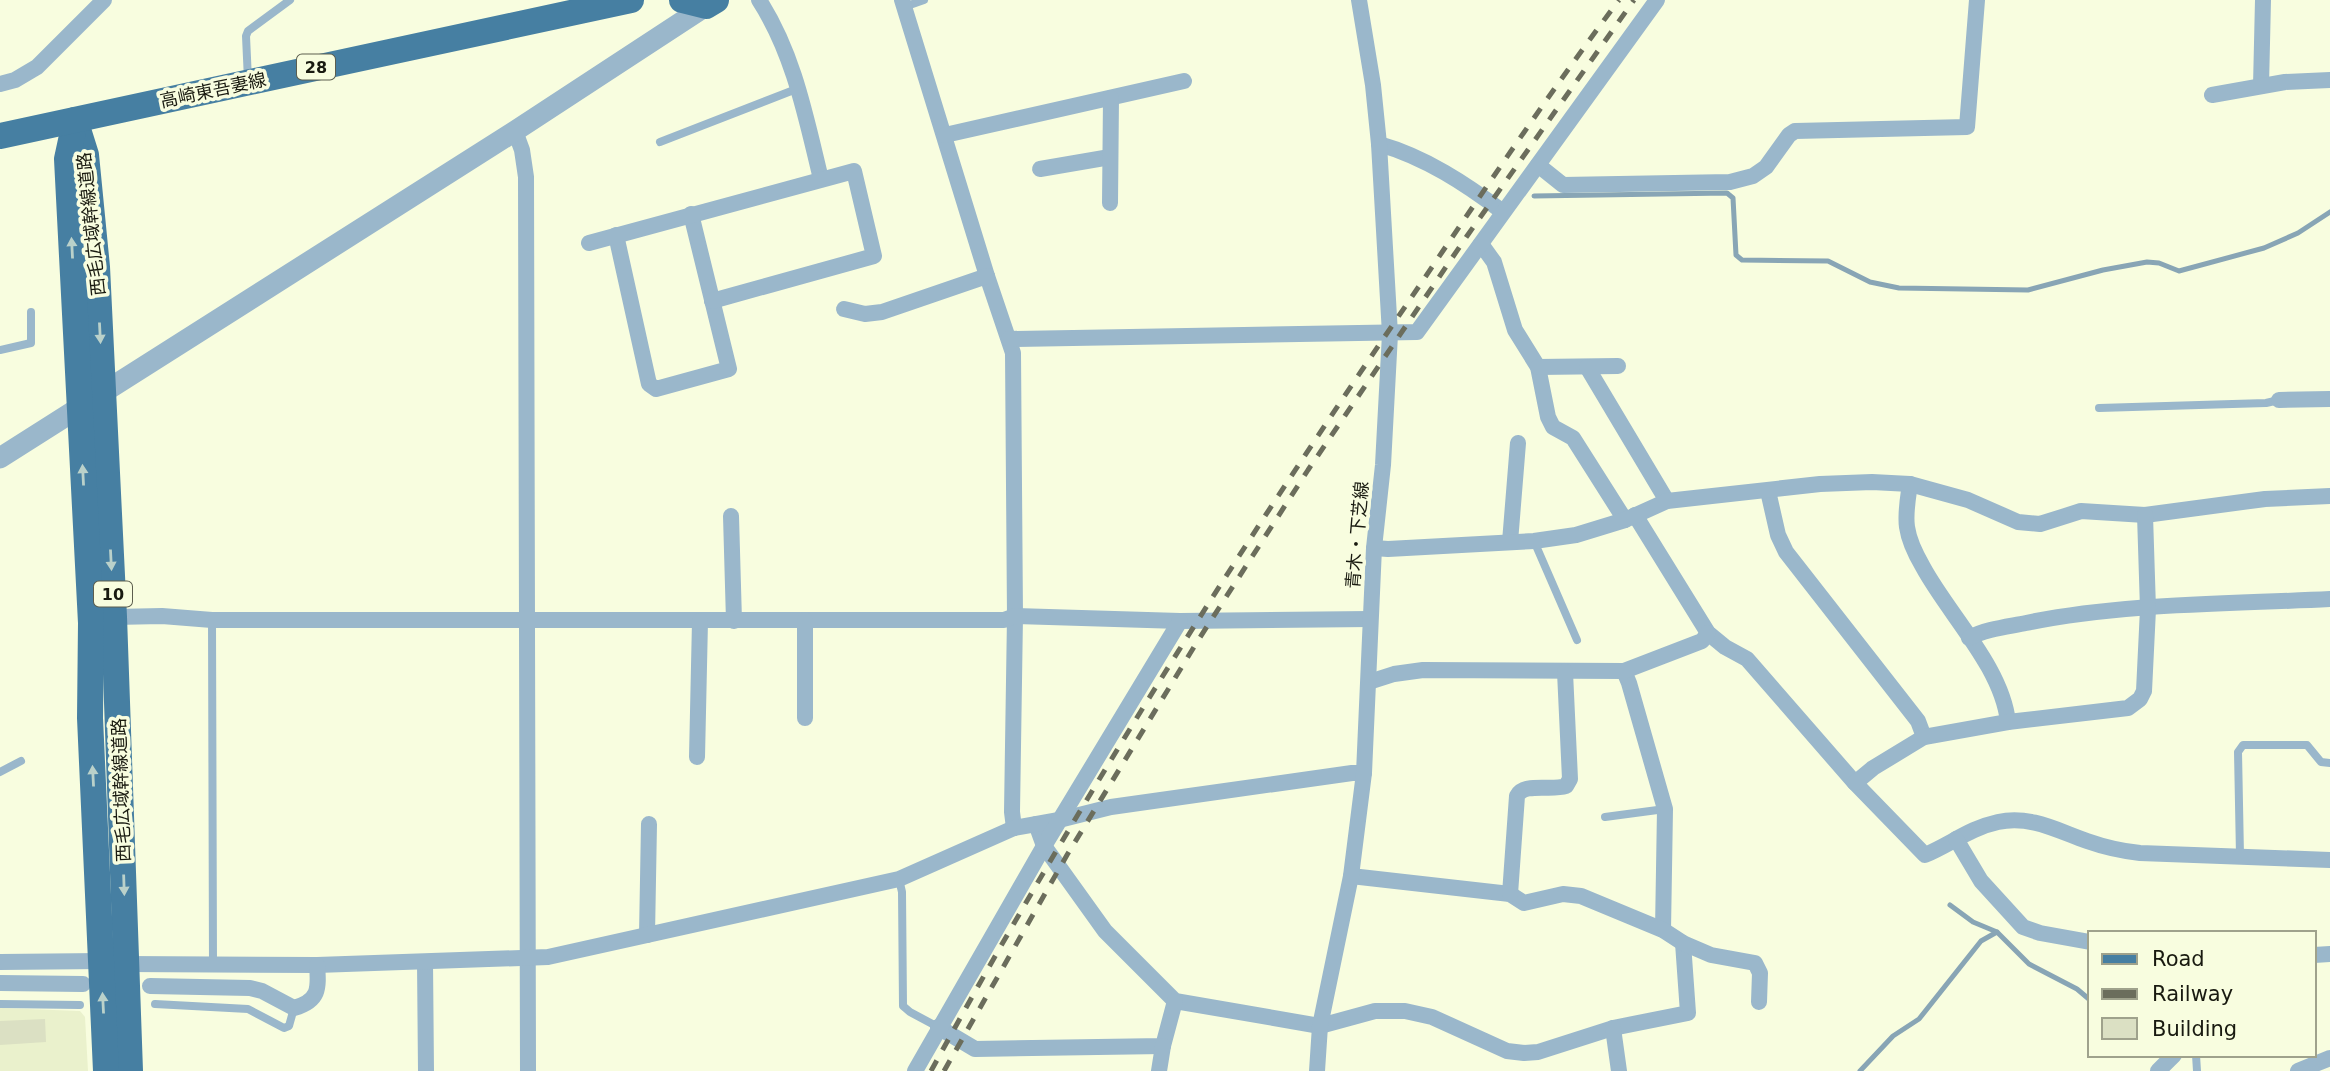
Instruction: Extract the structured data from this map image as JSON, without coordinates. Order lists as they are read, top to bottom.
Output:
{
  "streets": {
    "main road": [
      "28",
      "高崎東吾妻線",
      "西毛広域幹線道路",
      "10"
    ],
    "street": ["青木・下芝線"]
  },
  "crossings": [
    ["高崎東吾妻線", "西毛広域幹線道路"]
  ],
  "legend": ["Road", "Railway", "Building"]
}
